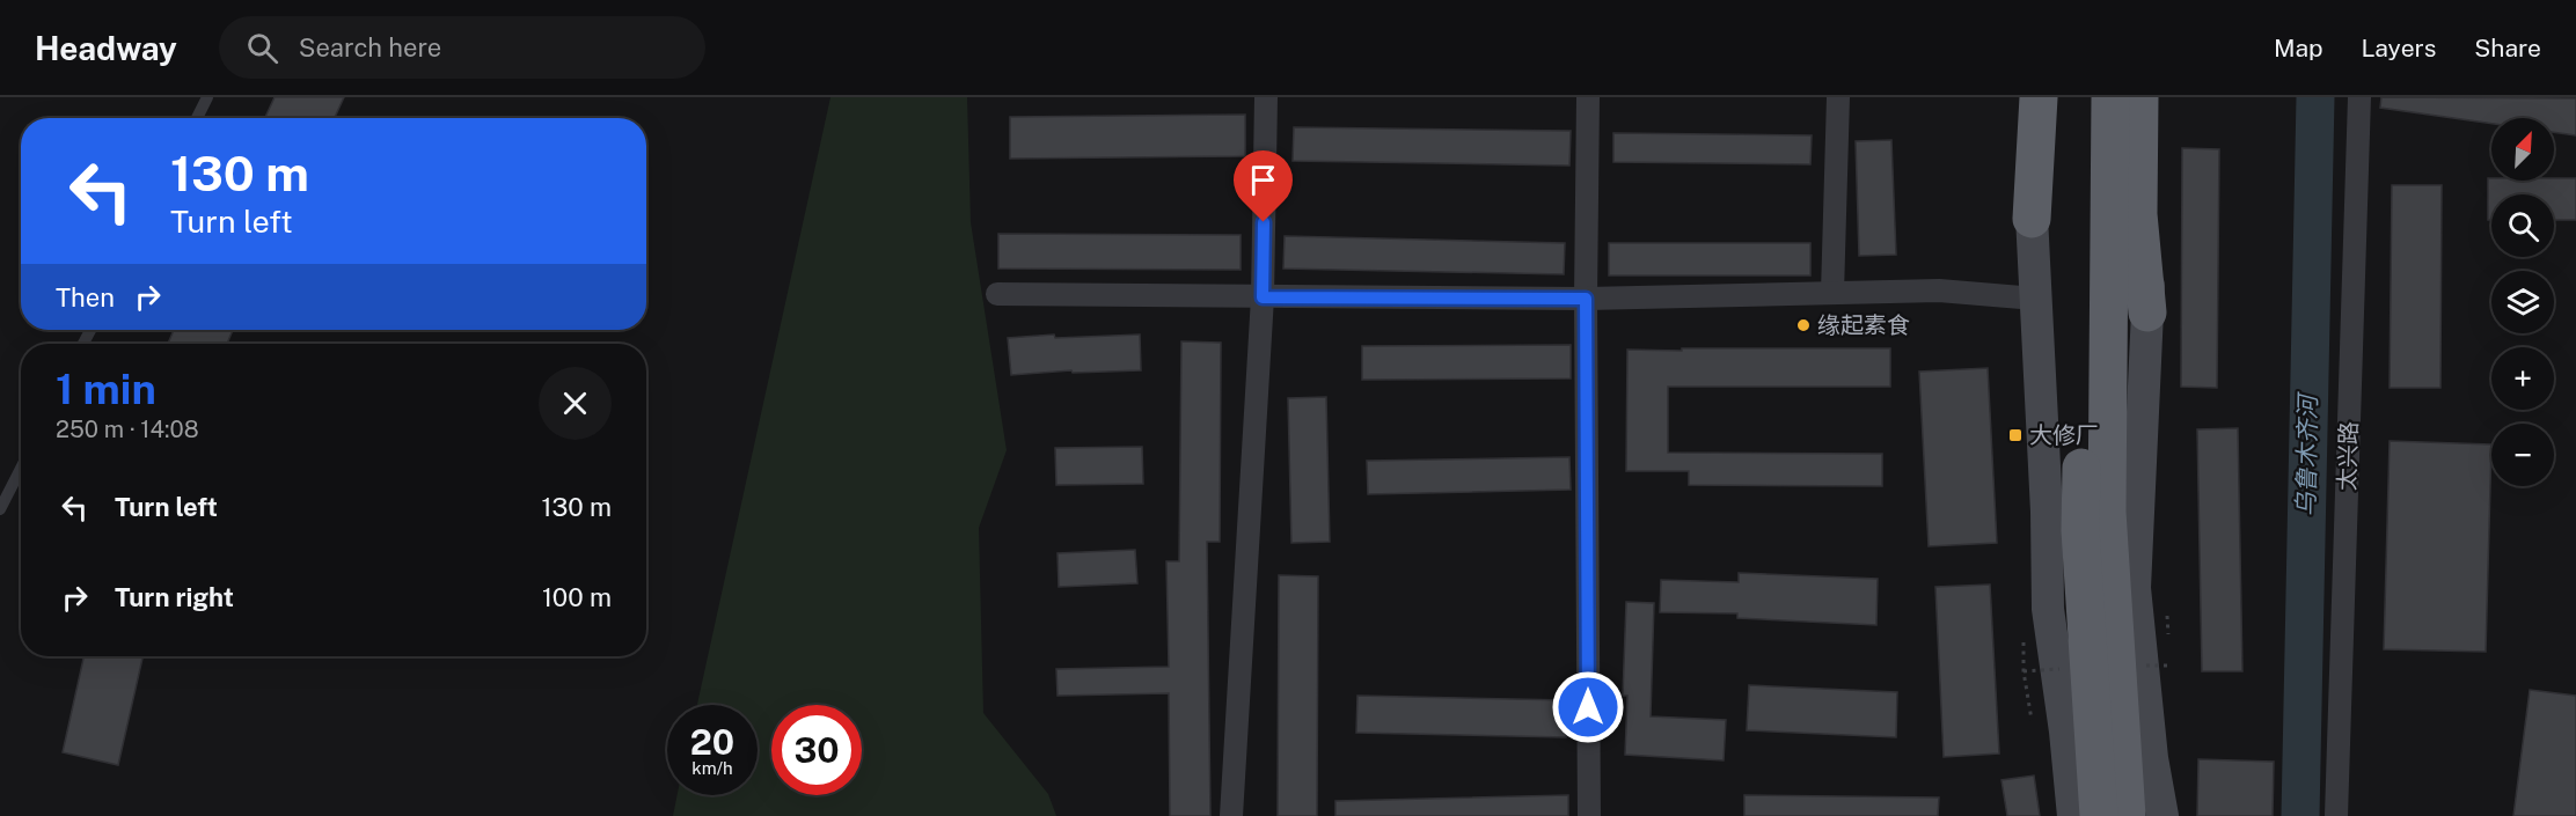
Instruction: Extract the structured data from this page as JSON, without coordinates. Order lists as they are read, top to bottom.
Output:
{
  "streets": {
    "street": ["太兴路"]
  },
  "water": ["乌鲁木齐河"],
  "places": {
    "other": ["缘起素食"],
    "transit": ["大修厂"]
  },
  "north": "top right",
  "page": {
    "header": "Headway",
    "search": "Search here",
    "nav": ["Map", "Layers", "Share"],
    "map_buttons": ["+", "−"],
    "turn": ["130 m", "Turn left"],
    "then": "Then",
    "heading": ["1 min", "250 m · 14:08"],
    "list": [
      {
        "name": "Turn left",
        "value": "130 m"
      },
      {
        "name": "Turn right",
        "value": "100 m"
      }
    ],
    "speed": "20 km/h",
    "limit": "30"
  }
}
